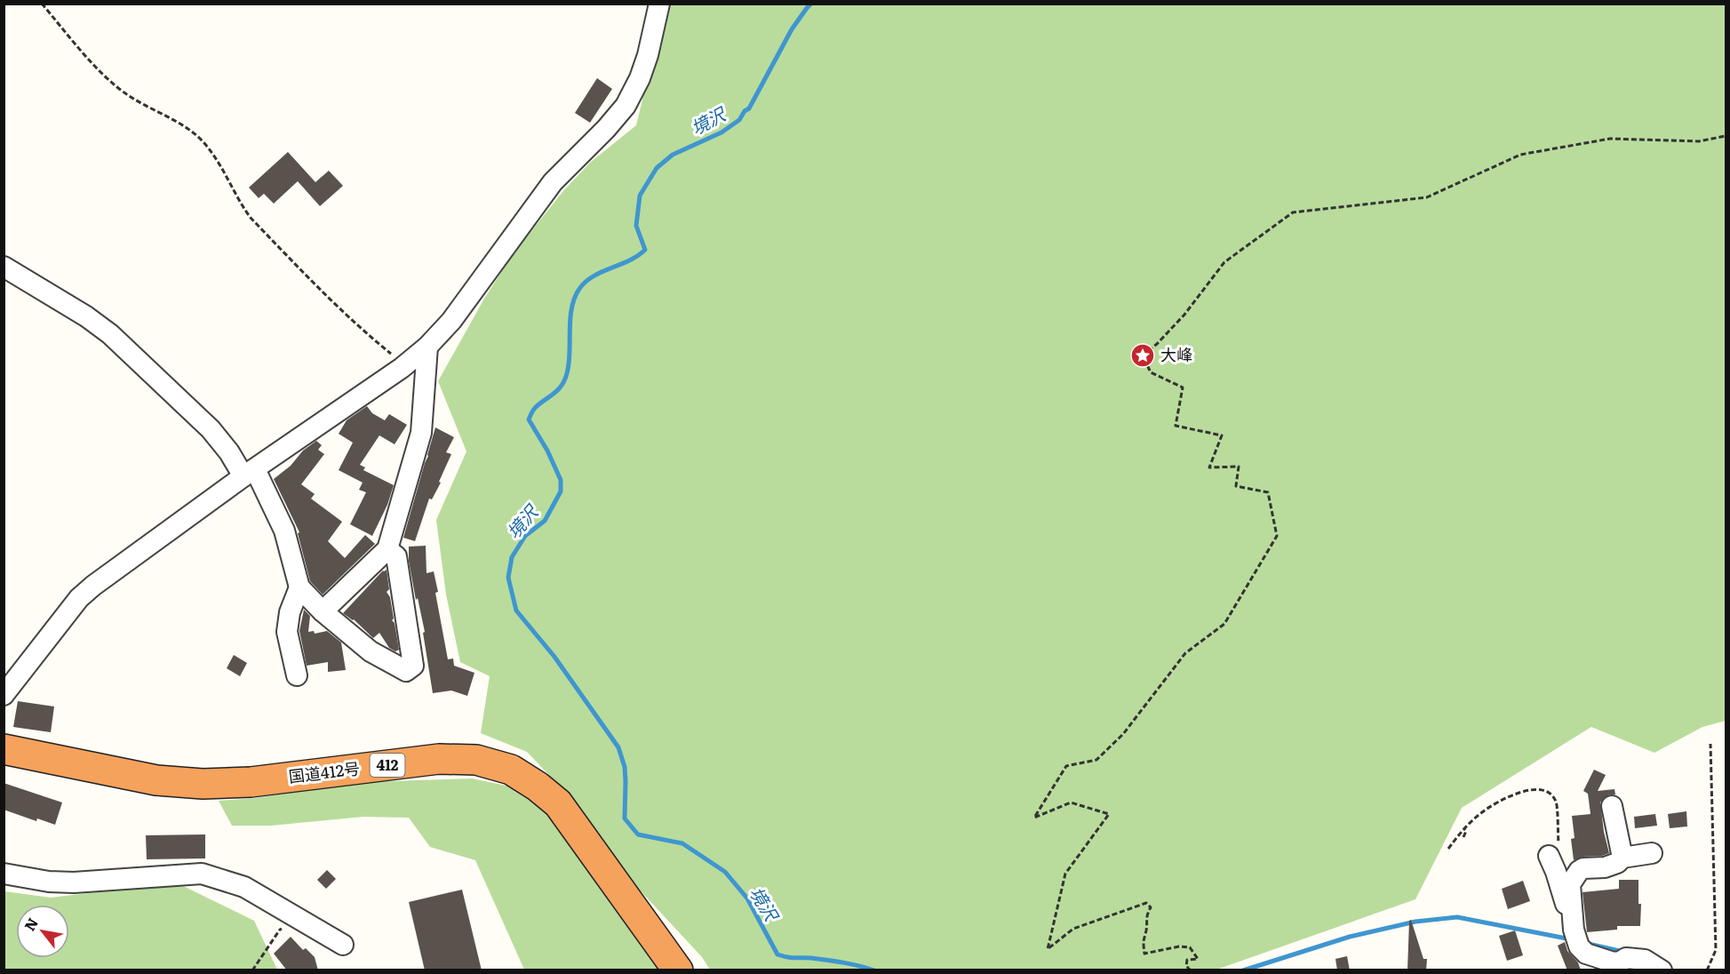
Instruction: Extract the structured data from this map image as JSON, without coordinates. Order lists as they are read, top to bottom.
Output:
{
  "streets": {
    "highway": ["412", "国道412号"]
  },
  "water": ["境沢"],
  "places": {
    "place": ["大峰"]
  },
  "north": "top left"
}
